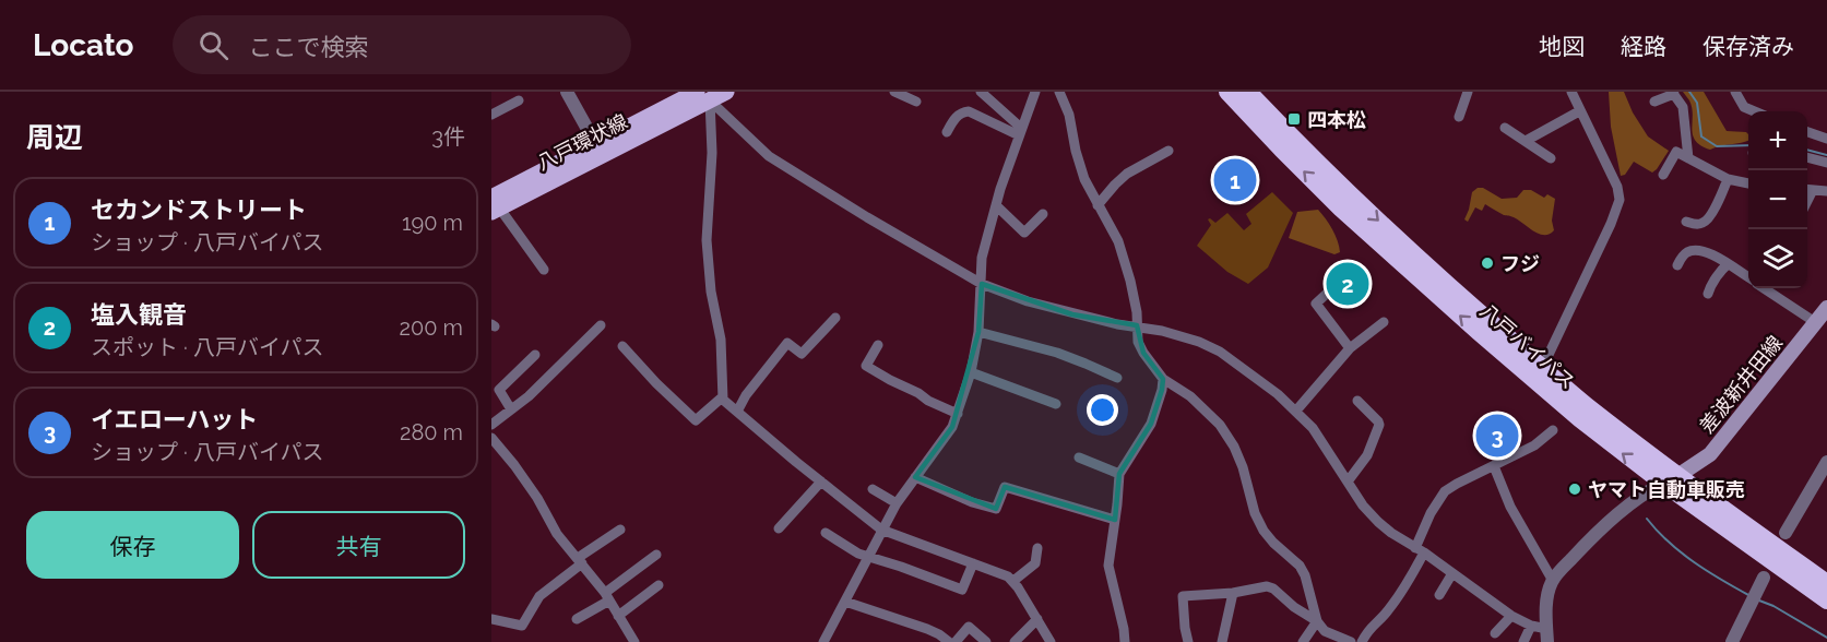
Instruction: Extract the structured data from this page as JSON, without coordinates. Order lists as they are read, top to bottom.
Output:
{
  "streets": {
    "highway": ["八戸バイパス"],
    "main road": ["八戸環状線", "差波新井田線"]
  },
  "crossings": [
    ["八戸バイパス", "差波新井田線"]
  ],
  "places": {
    "transit": ["四本松"],
    "other": ["フジ", "ヤマト自動車販売"]
  },
  "page": {
    "header": "Locato",
    "search": "ここで検索",
    "nav": ["地図", "経路", "保存済み"],
    "heading": ["周辺", "3件"],
    "map_buttons": ["+", "−"],
    "pins": ["1", "2", "3"],
    "list": [
      {
        "mark": "1",
        "name": "セカンドストリート",
        "note": "ショップ · 八戸バイパス",
        "value": "190 m"
      },
      {
        "mark": "2",
        "name": "塩入観音",
        "note": "スポット · 八戸バイパス",
        "value": "200 m"
      },
      {
        "mark": "3",
        "name": "イエローハット",
        "note": "ショップ · 八戸バイパス",
        "value": "280 m"
      }
    ],
    "buttons": ["保存", "共有"]
  }
}
